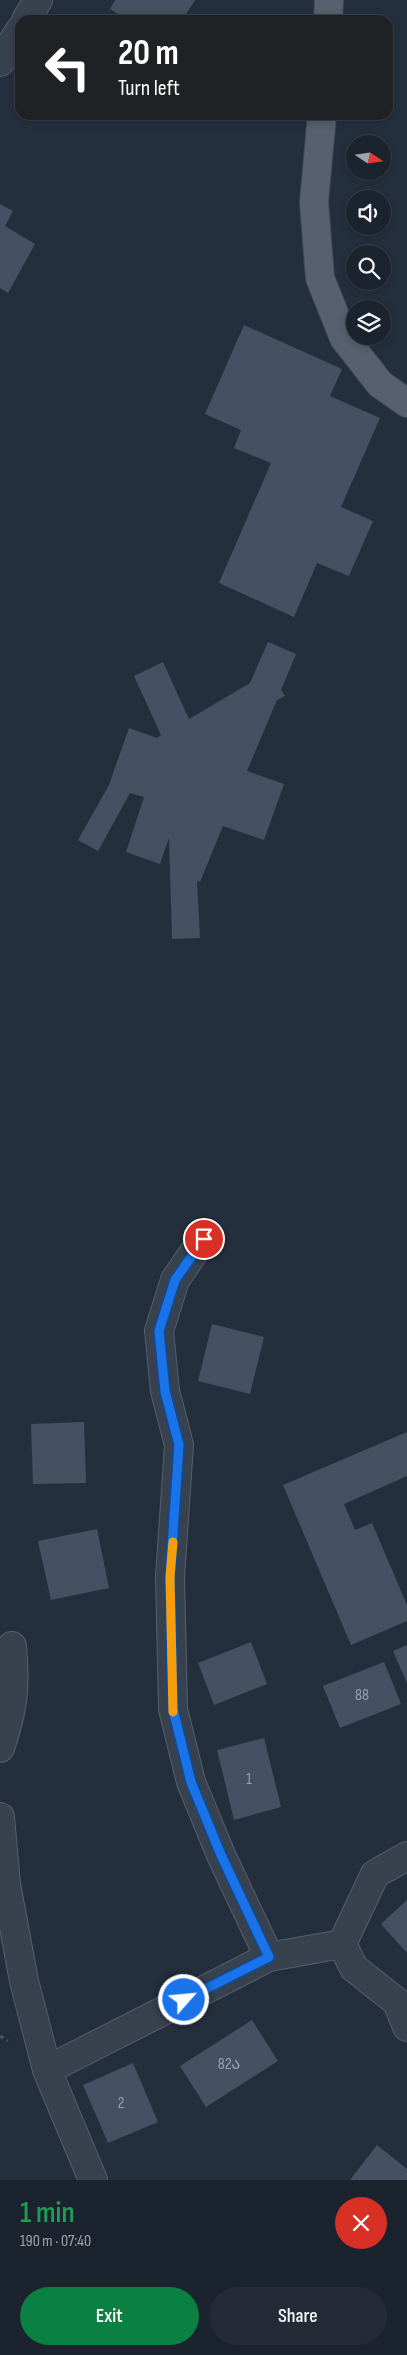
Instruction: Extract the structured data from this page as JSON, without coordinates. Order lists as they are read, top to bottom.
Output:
{
  "house_numbers": [
    "88",
    "1",
    "82ა",
    "2"
  ],
  "north": "right",
  "page": {
    "turn": ["20 m", "Turn left"],
    "heading": ["1 min", "190 m · 07:40"],
    "buttons": ["Exit", "Share"]
  }
}
